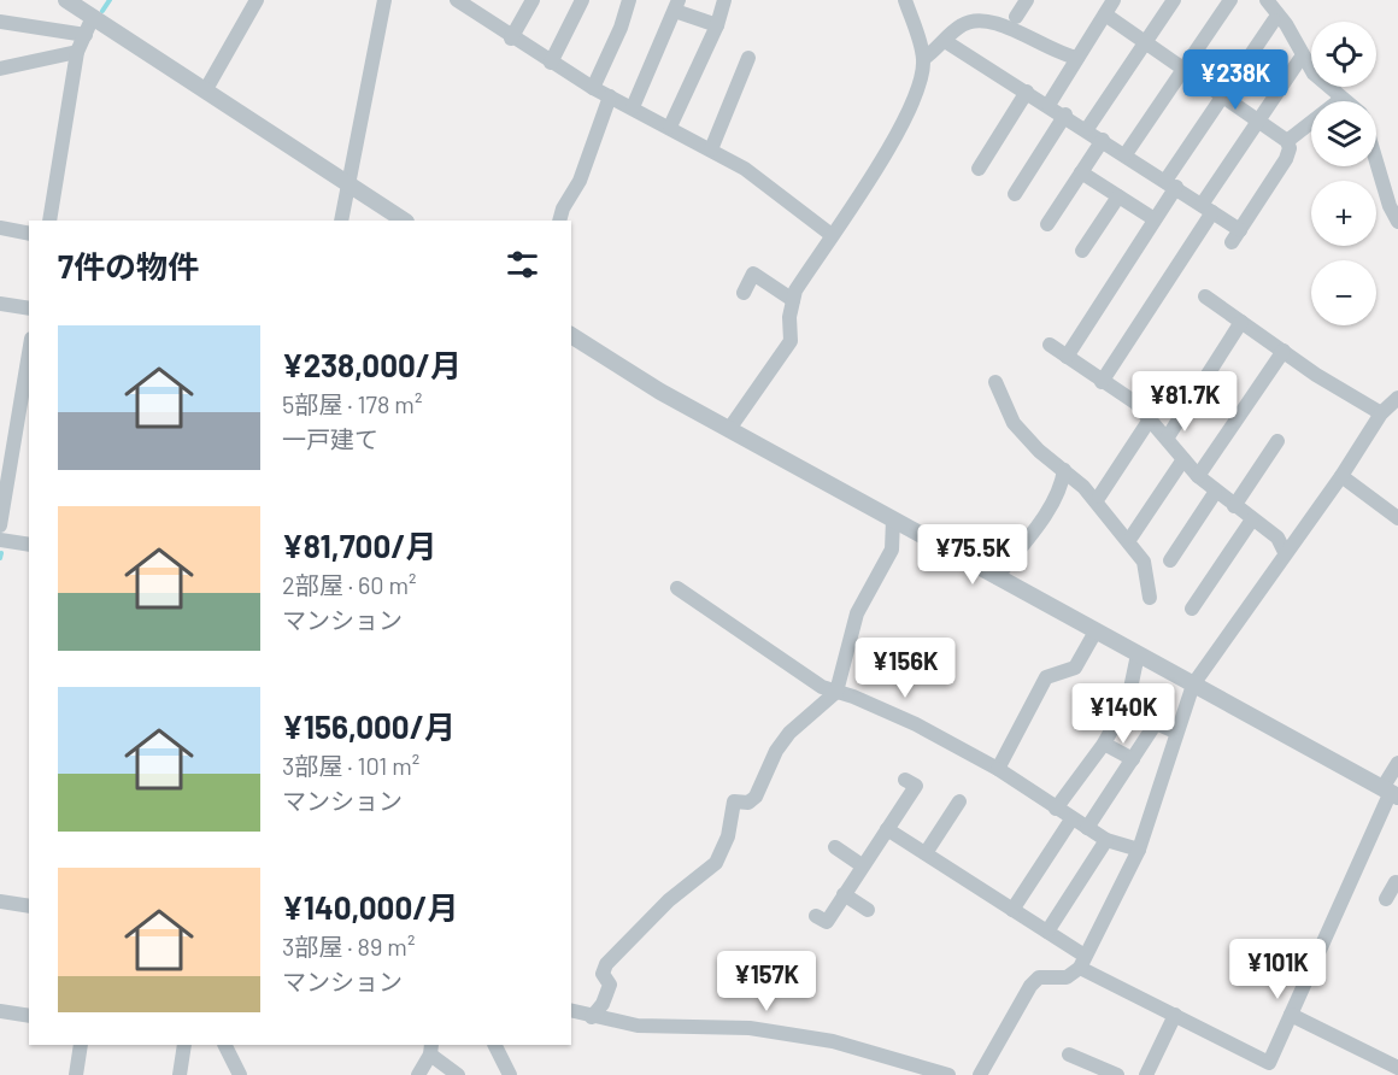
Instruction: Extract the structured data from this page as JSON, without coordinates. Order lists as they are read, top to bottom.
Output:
{
  "page": {
    "map_buttons": ["+", "−"],
    "price": [
      "¥238K",
      "¥81.7K",
      "¥75.5K",
      "¥156K",
      "¥140K",
      "¥101K",
      "¥157K"
    ],
    "heading": "7件の物件",
    "list": [
      {
        "name": "¥238,000/月",
        "note": "5部屋 · 178 m² · 一戸建て"
      },
      {
        "name": "¥81,700/月",
        "note": "2部屋 · 60 m² · マンション"
      },
      {
        "name": "¥156,000/月",
        "note": "3部屋 · 101 m² · マンション"
      },
      {
        "name": "¥140,000/月",
        "note": "3部屋 · 89 m² · マンション"
      }
    ]
  }
}
